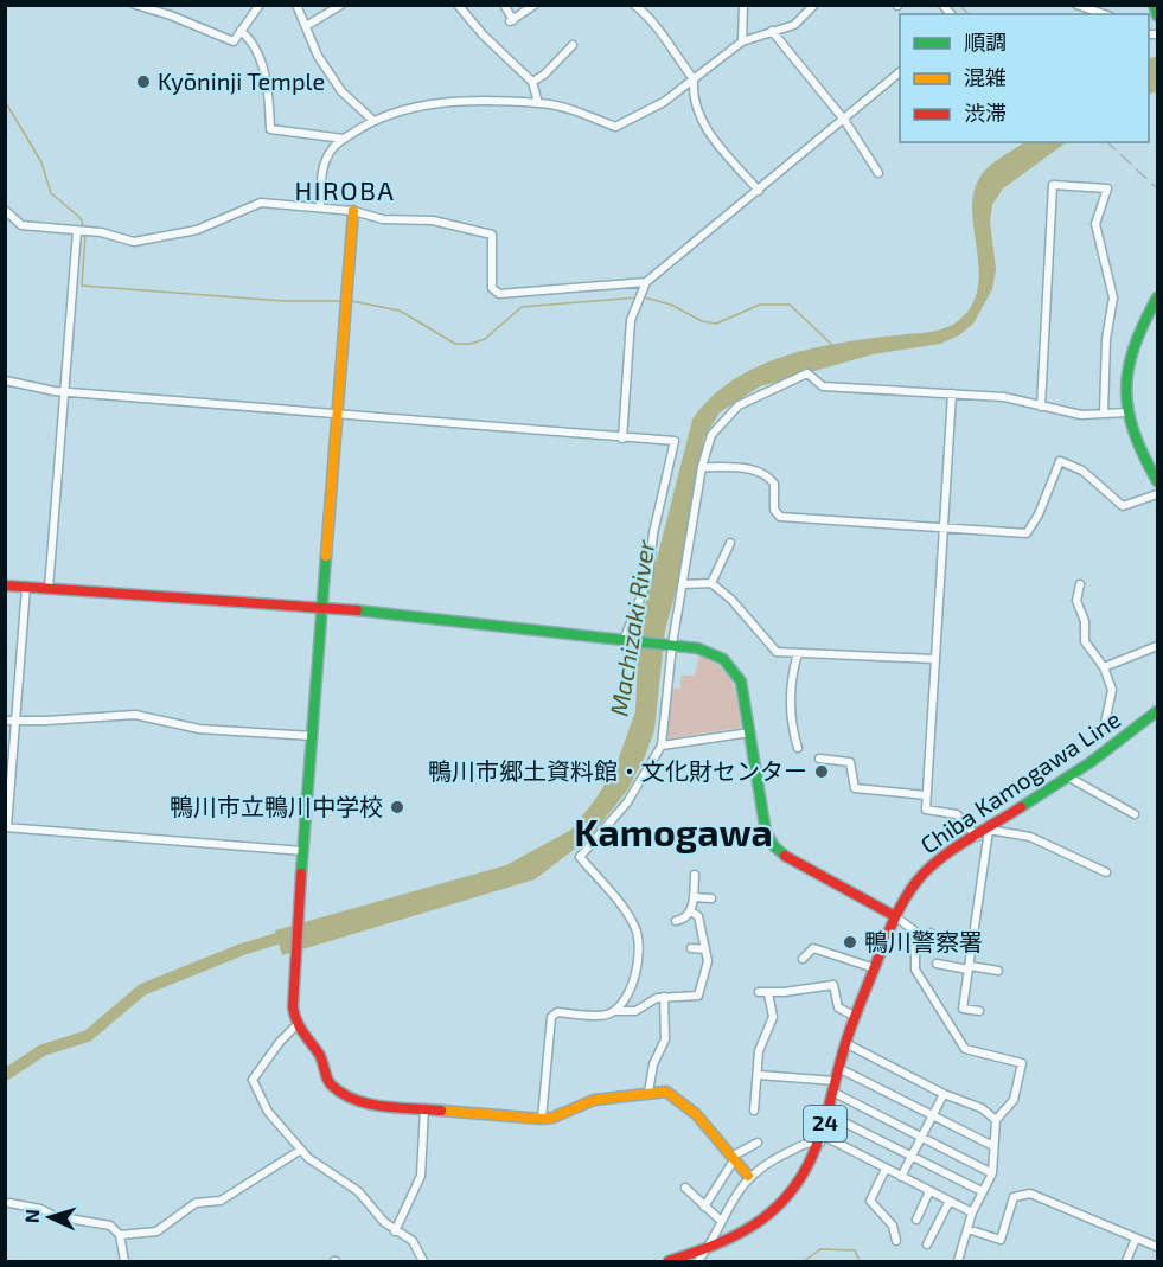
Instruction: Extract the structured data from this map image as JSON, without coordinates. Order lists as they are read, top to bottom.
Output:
{
  "streets": {
    "main road": ["Chiba Kamogawa Line", "24"]
  },
  "districts": ["HIROBA", "Kamogawa"],
  "water": ["Machizaki River"],
  "places": [
    "Kyōninji Temple",
    "鴨川市郷土資料館・文化財センター",
    "鴨川市立鴨川中学校",
    "鴨川警察署"
  ],
  "legend": ["順調", "混雑", "渋滞"],
  "north": "left"
}
